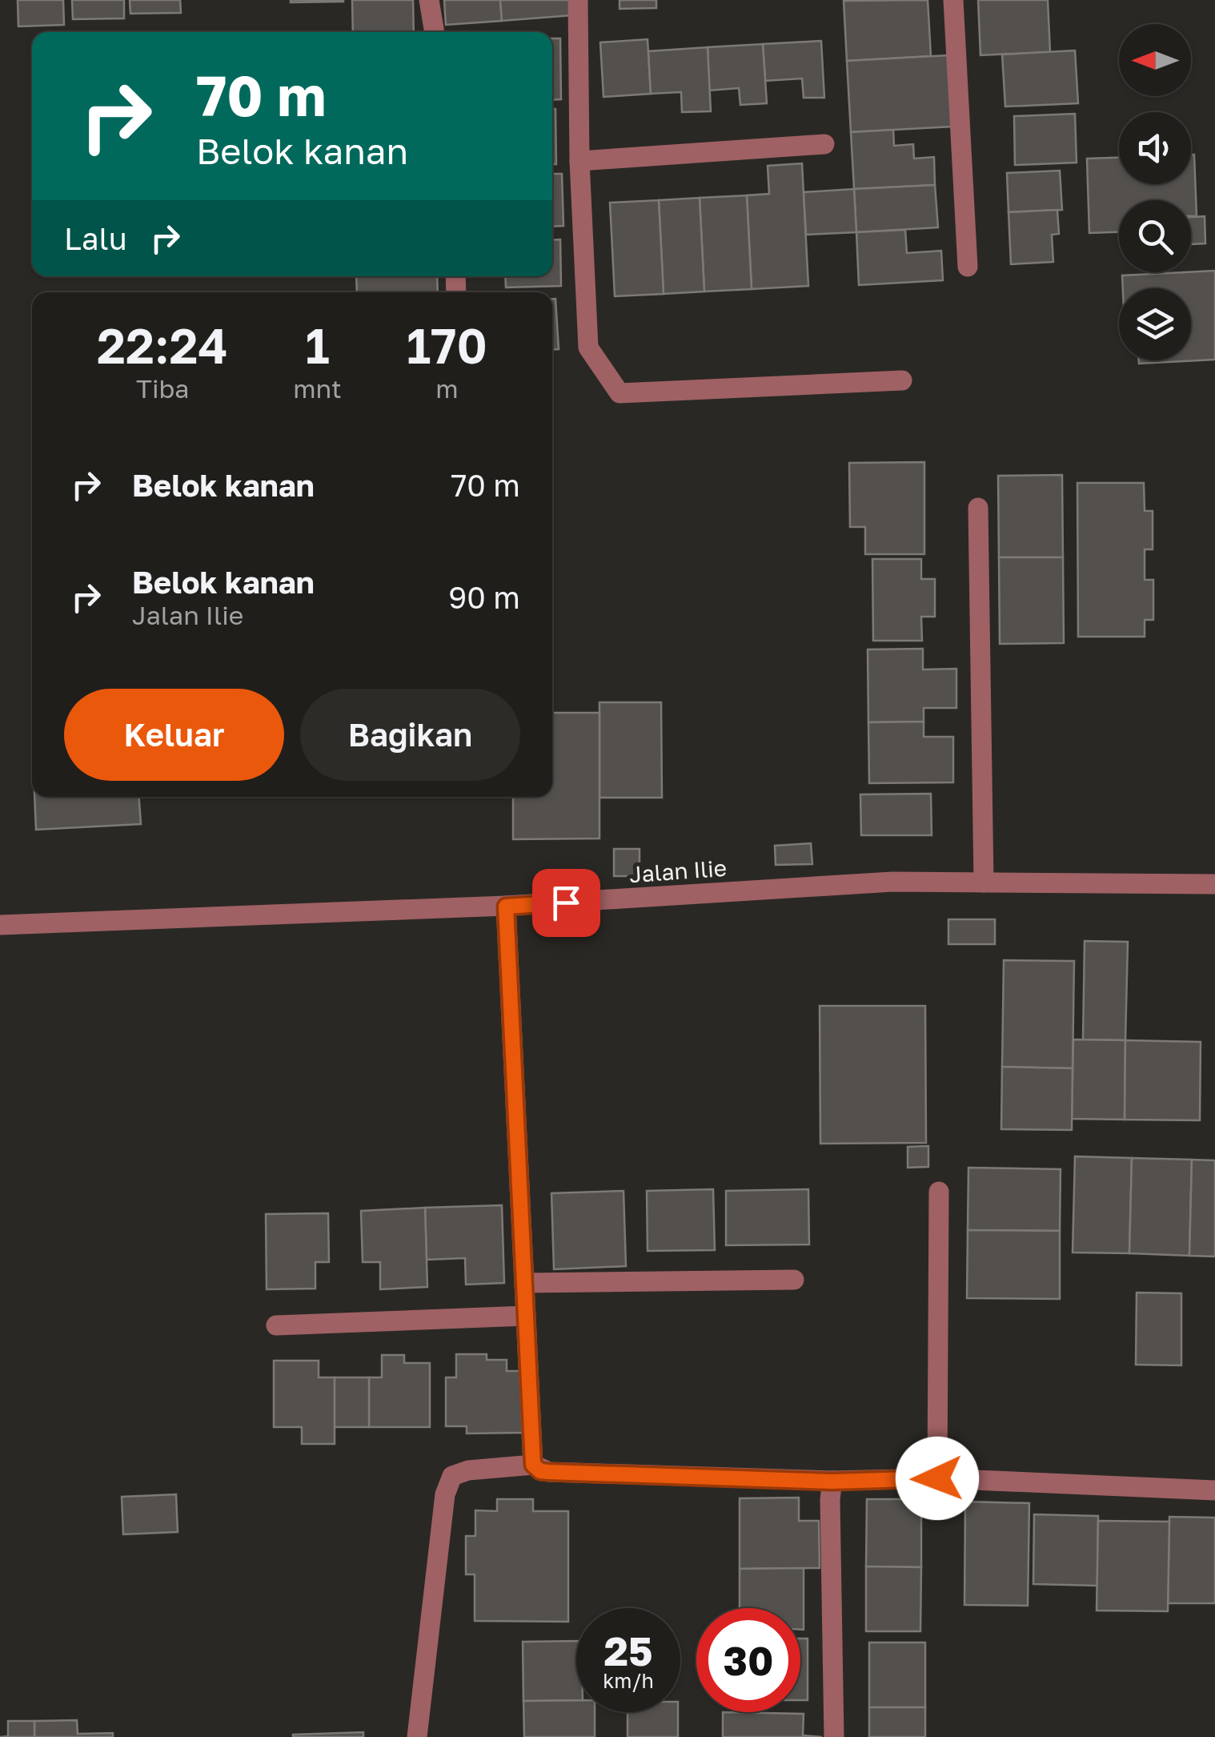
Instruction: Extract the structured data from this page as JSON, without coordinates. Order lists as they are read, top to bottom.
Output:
{
  "streets": {
    "street": ["Jalan Ilie"]
  },
  "north": "left",
  "page": {
    "turn": ["70 m", "Belok kanan"],
    "then": "Lalu",
    "eta": [
      "22:24",
      "Tiba",
      "1",
      "mnt",
      "170",
      "m"
    ],
    "list": [
      {
        "name": "Belok kanan",
        "value": "70 m"
      },
      {
        "name": "Belok kanan",
        "note": "Jalan Ilie",
        "value": "90 m"
      }
    ],
    "buttons": ["Keluar", "Bagikan"],
    "speed": "25 km/h",
    "limit": "30"
  }
}
